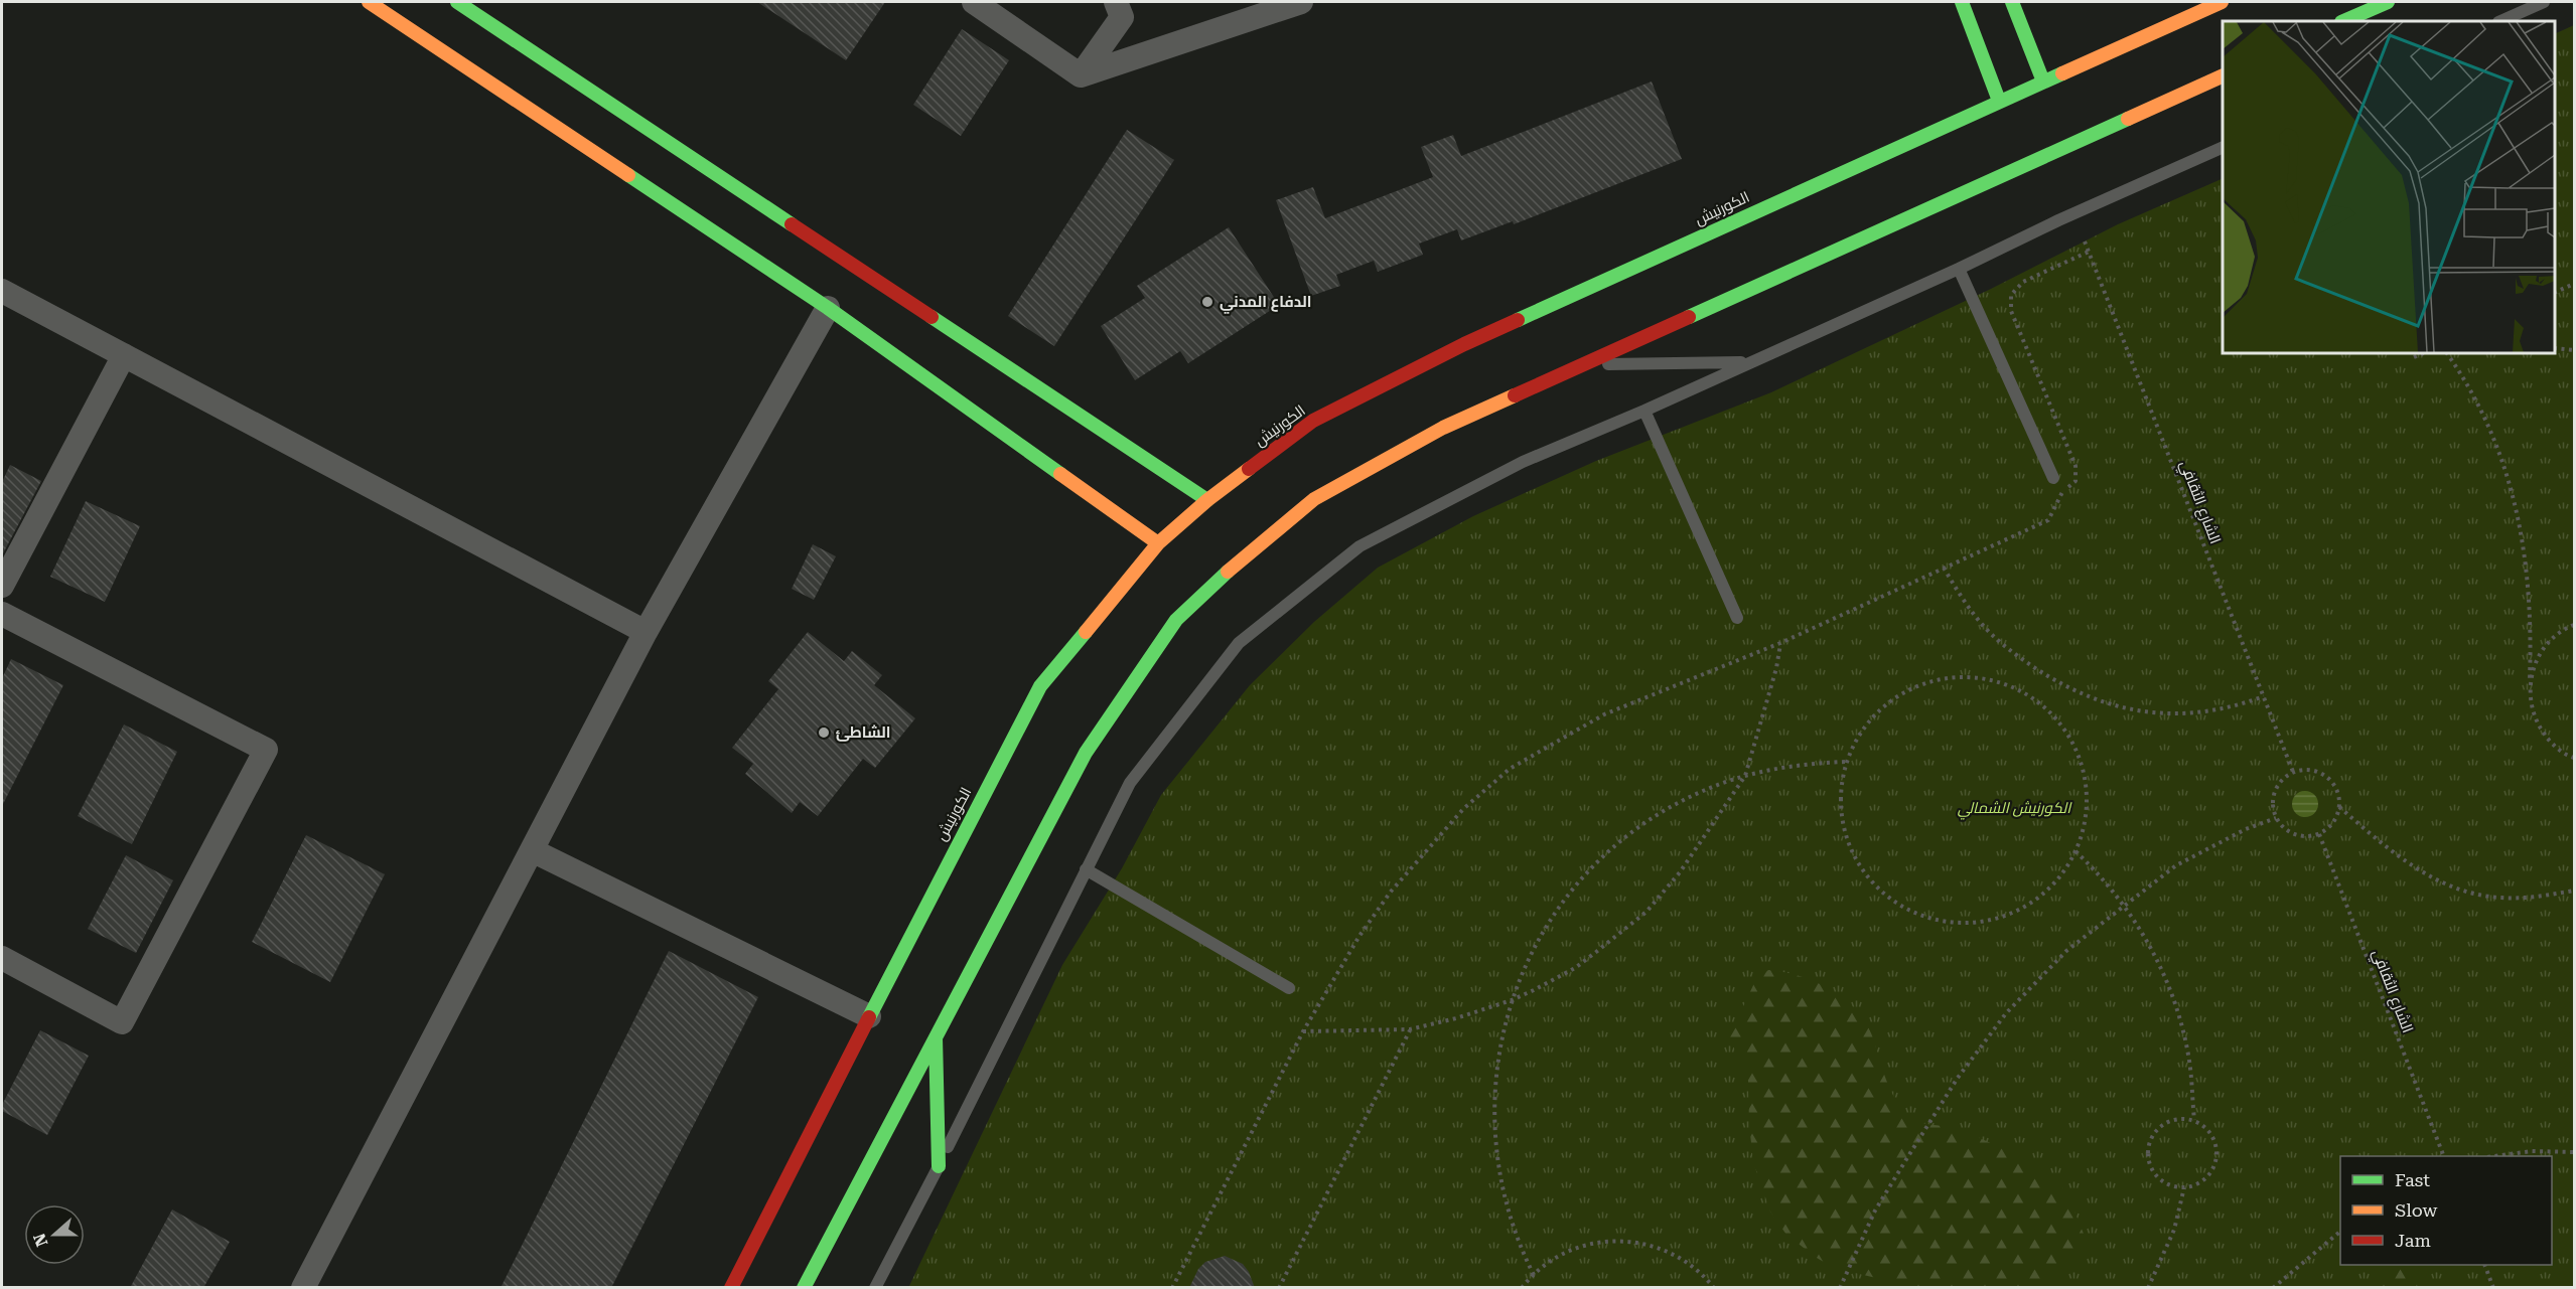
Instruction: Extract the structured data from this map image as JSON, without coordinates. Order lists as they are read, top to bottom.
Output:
{
  "streets": {
    "main road": ["الكورنيش"],
    "path": ["الشارع الثقافي"]
  },
  "parks": ["الكورنيش الشمالي"],
  "places": ["الدفاع المدني", "الشاطئ"],
  "legend": ["Fast", "Slow", "Jam"],
  "north": "left"
}
